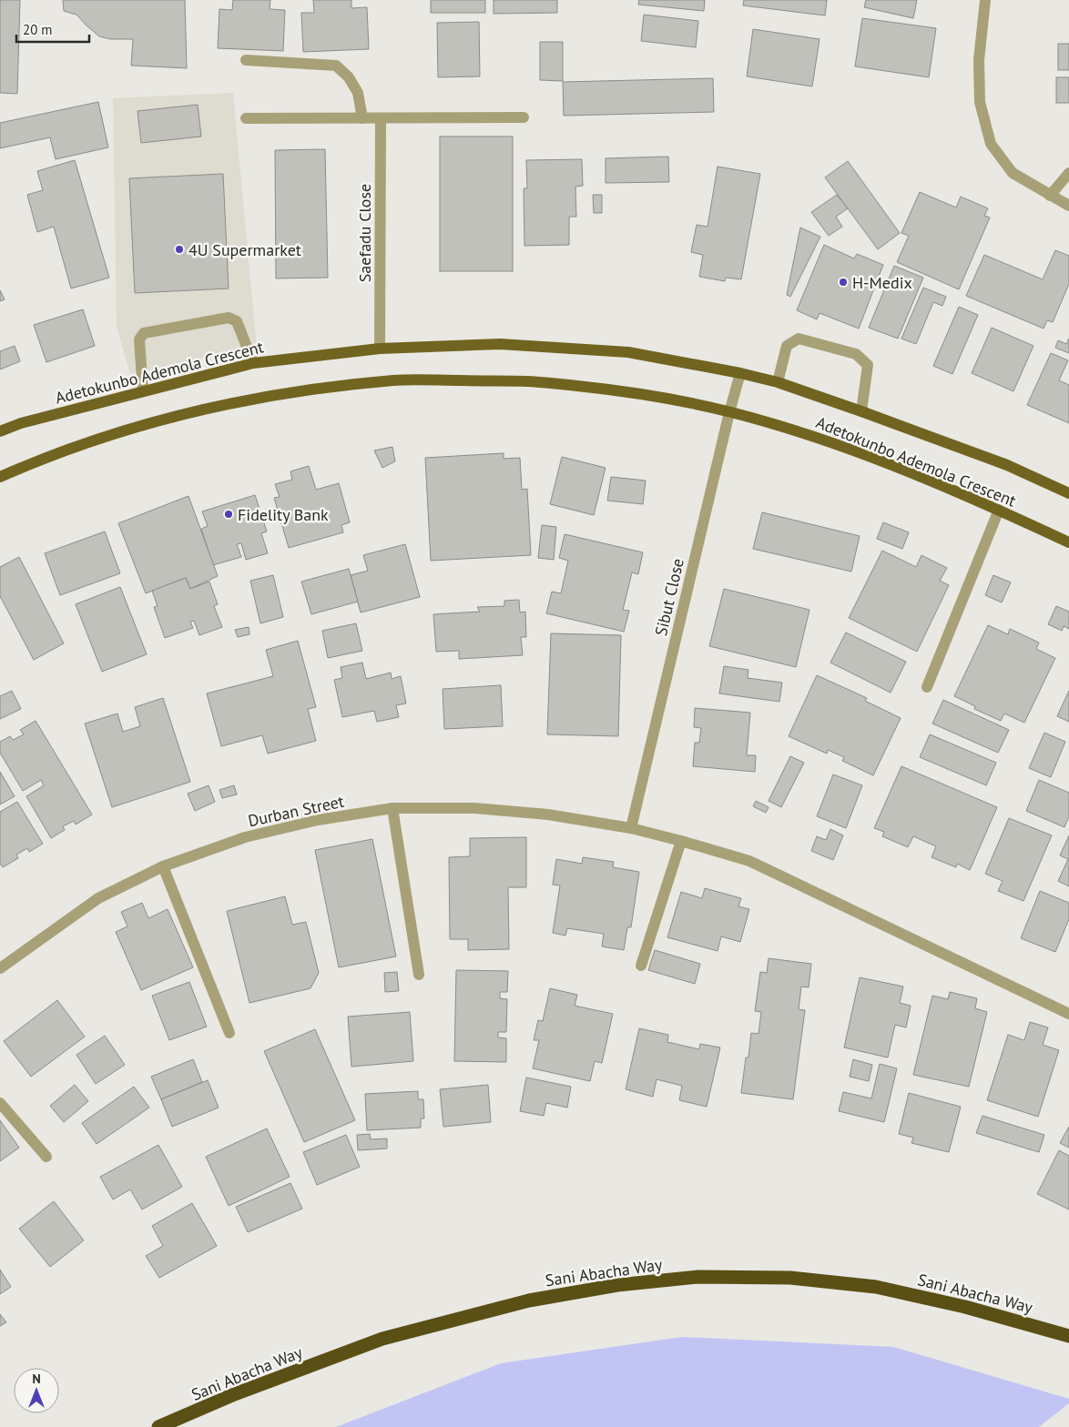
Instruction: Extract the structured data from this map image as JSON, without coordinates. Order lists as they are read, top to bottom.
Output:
{
  "streets": {
    "highway": ["Sani Abacha Way"],
    "main road": ["Adetokunbo Ademola Crescent"],
    "street": ["Saefadu Close", "Sibut Close", "Durban Street"]
  },
  "crossings": [
    ["Saefadu Close", "Adetokunbo Ademola Crescent"],
    ["Adetokunbo Ademola Crescent", "Sibut Close"],
    ["Sibut Close", "Durban Street"]
  ],
  "places": ["4U Supermarket", "H-Medix", "Fidelity Bank"],
  "scale_bar": "20 m",
  "north": "top"
}
